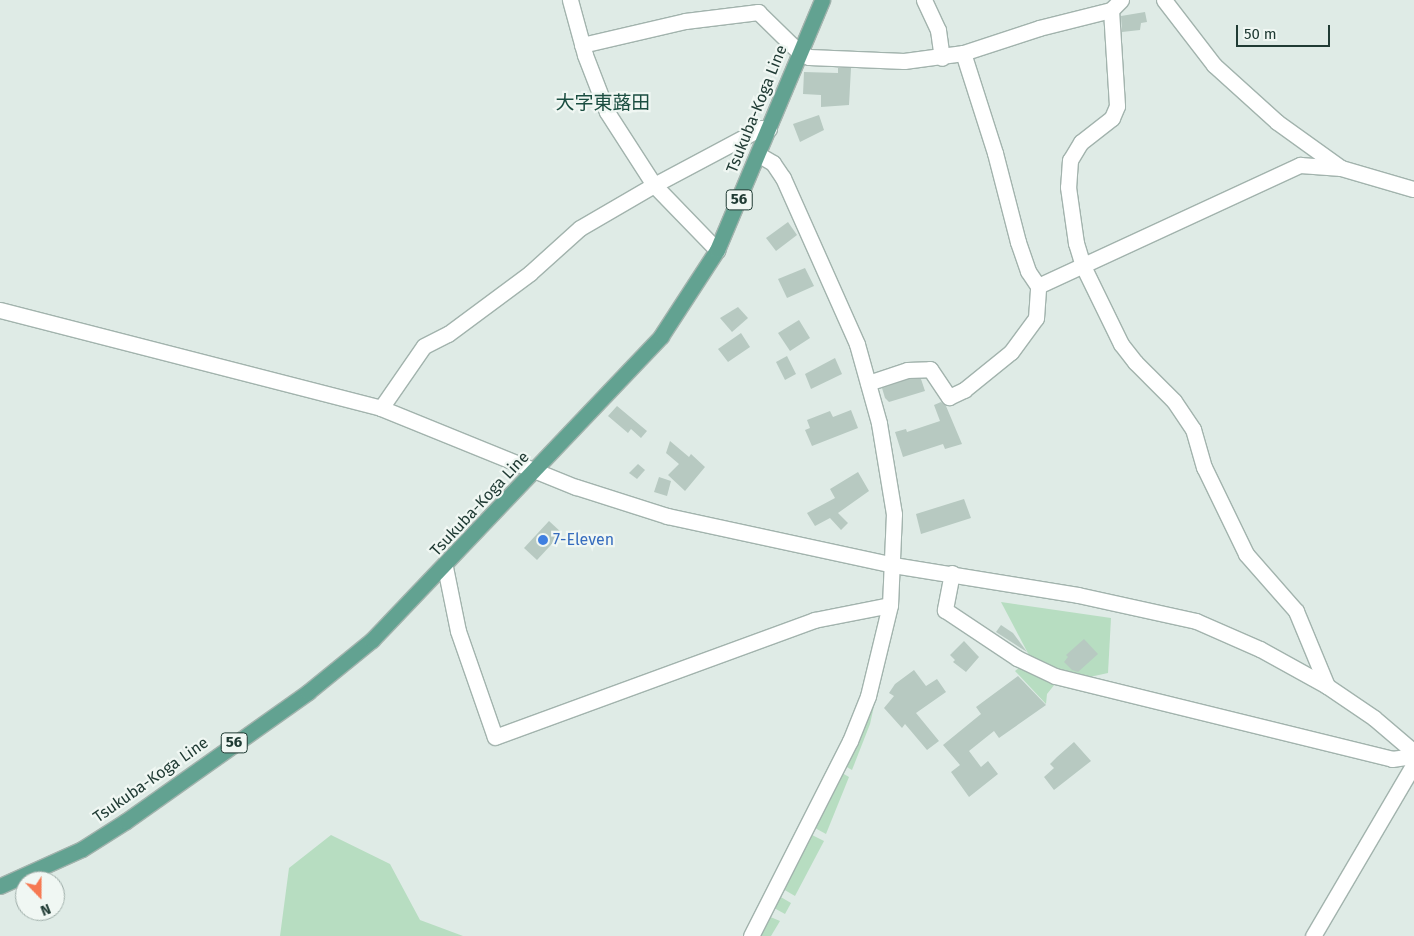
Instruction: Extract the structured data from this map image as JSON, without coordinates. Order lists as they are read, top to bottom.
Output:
{
  "streets": {
    "main road": ["Tsukuba-Koga Line", "56"]
  },
  "districts": ["大字東蕗田"],
  "places": ["7-Eleven"],
  "scale_bar": "50 m",
  "north": "bottom"
}
